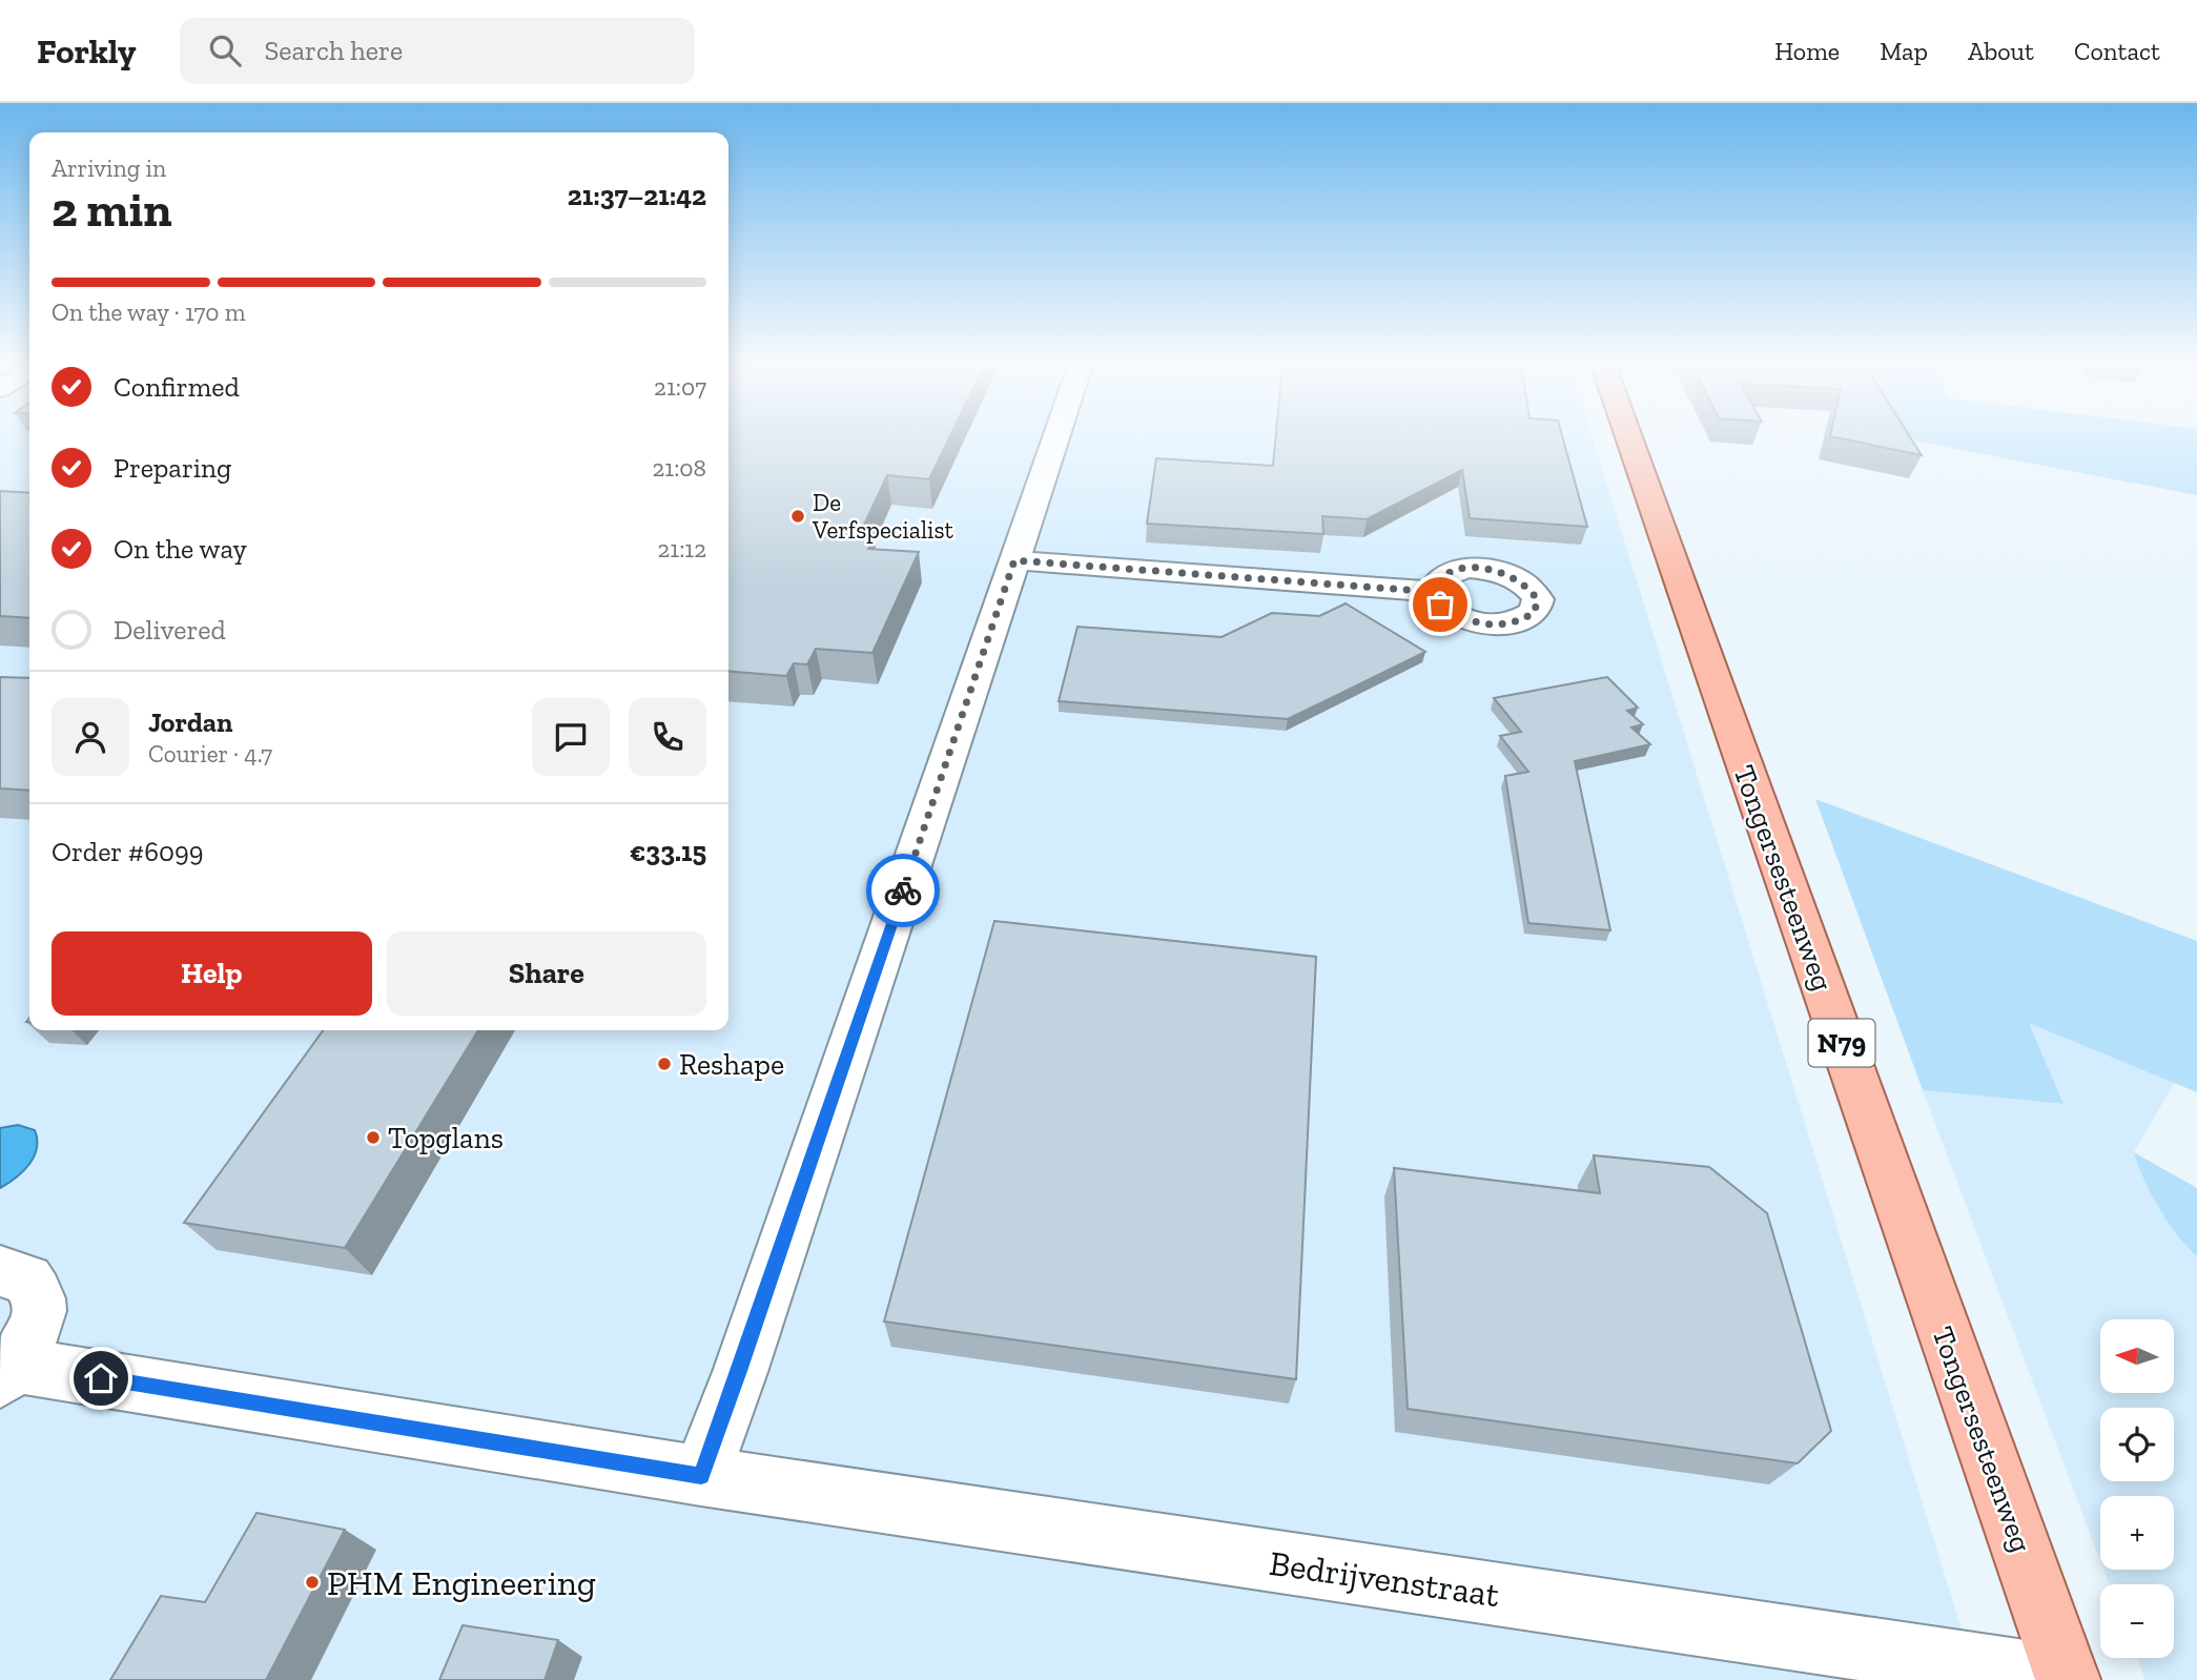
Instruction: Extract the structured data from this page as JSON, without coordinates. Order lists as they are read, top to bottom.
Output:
{
  "streets": {
    "main road": ["Tongersesteenweg", "N79"],
    "street": ["Bedrijvenstraat"]
  },
  "crossings": [
    ["Tongersesteenweg", "Bedrijvenstraat"]
  ],
  "places": [
    "De Verfspecialist",
    "Reshape",
    "Topglans",
    "PHM Engineering"
  ],
  "north": "left",
  "page": {
    "header": "Forkly",
    "search": "Search here",
    "nav": [
      "Home",
      "Map",
      "About",
      "Contact"
    ],
    "heading": ["2 min", "Arriving in", "21:37–21:42"],
    "panel": [
      "Jordan",
      "Courier · 4.7",
      "Order #6099",
      "€33.15"
    ],
    "bar": "On the way · 170 m",
    "list": [
      ["Confirmed", "21:07"],
      ["Preparing", "21:08"],
      ["On the way", "21:12"],
      "Delivered"
    ],
    "buttons": ["Help", "Share"],
    "map_buttons": ["+", "−"]
  }
}
